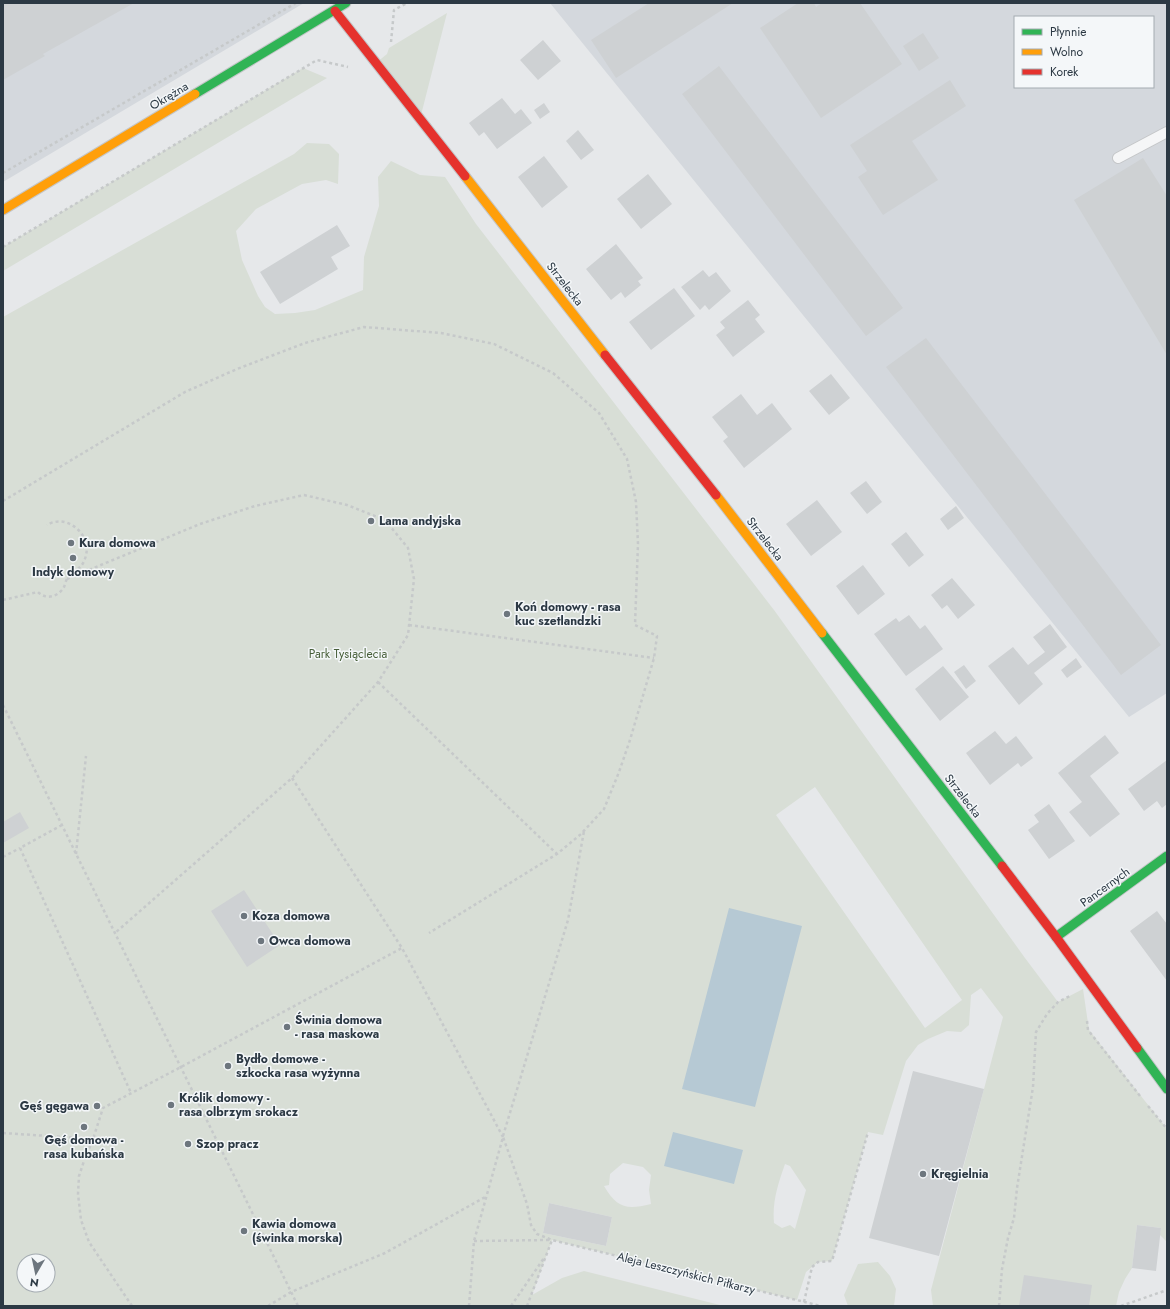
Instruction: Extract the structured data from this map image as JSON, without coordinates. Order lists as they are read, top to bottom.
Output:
{
  "streets": {
    "street": ["Okrężna", "Strzelecka", "Pancernych"],
    "path": ["Aleja Leszczyńskich Piłkarzy"]
  },
  "crossings": [
    ["Okrężna", "Strzelecka"],
    ["Strzelecka", "Pancernych"]
  ],
  "parks": ["Park Tysiąclecia"],
  "places": [
    "Lama andyjska",
    "Kura domowa",
    "Indyk domowy",
    "Koń domowy - rasa kuc szetlandzki",
    "Koza domowa",
    "Owca domowa",
    "Świnia domowa - rasa maskowa",
    "Bydło domowe - szkocka rasa wyżynna",
    "Królik domowy - rasa olbrzym srokacz",
    "Gęś gęgawa",
    "Gęś domowa - rasa kubańska",
    "Szop pracz",
    "Kręgielnia",
    "Kawia domowa (świnka morska)"
  ],
  "legend": ["Płynnie", "Wolno", "Korek"],
  "north": "bottom"
}
